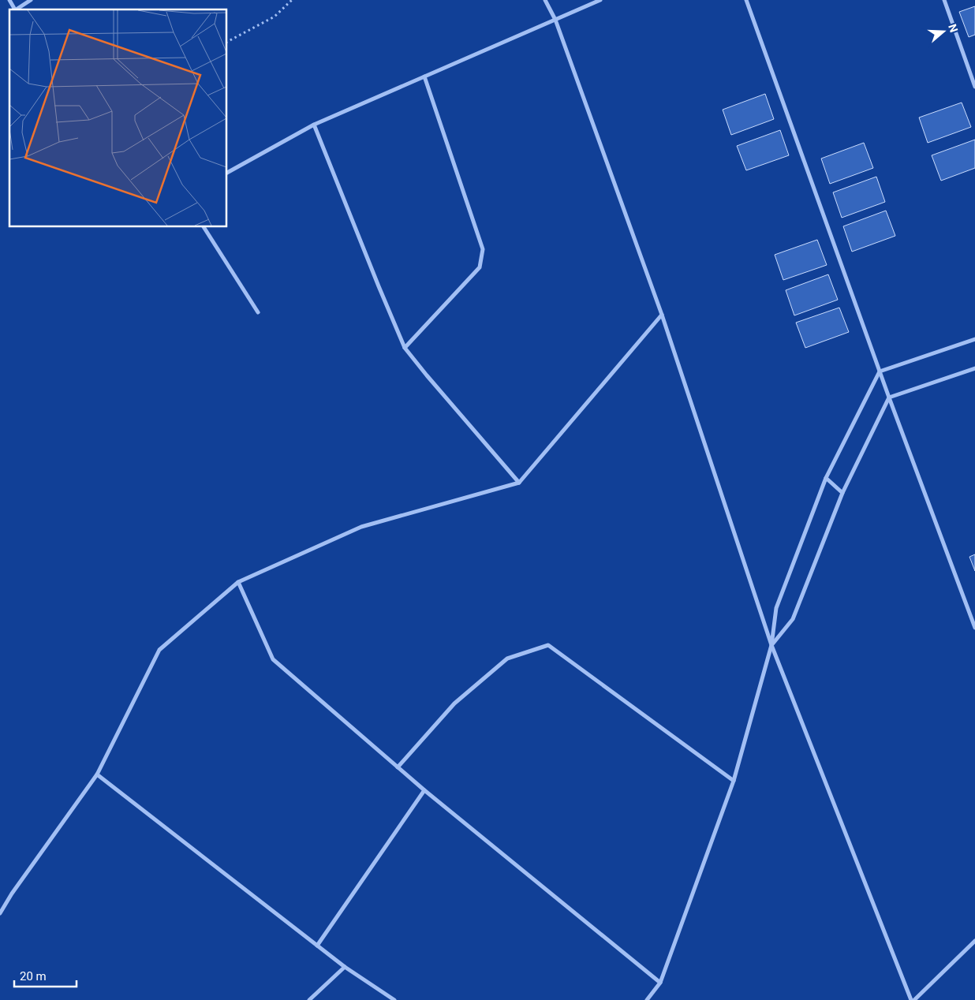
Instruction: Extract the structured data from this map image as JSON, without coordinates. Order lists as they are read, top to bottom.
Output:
{
  "scale_bar": "20 m",
  "north": "right"
}
